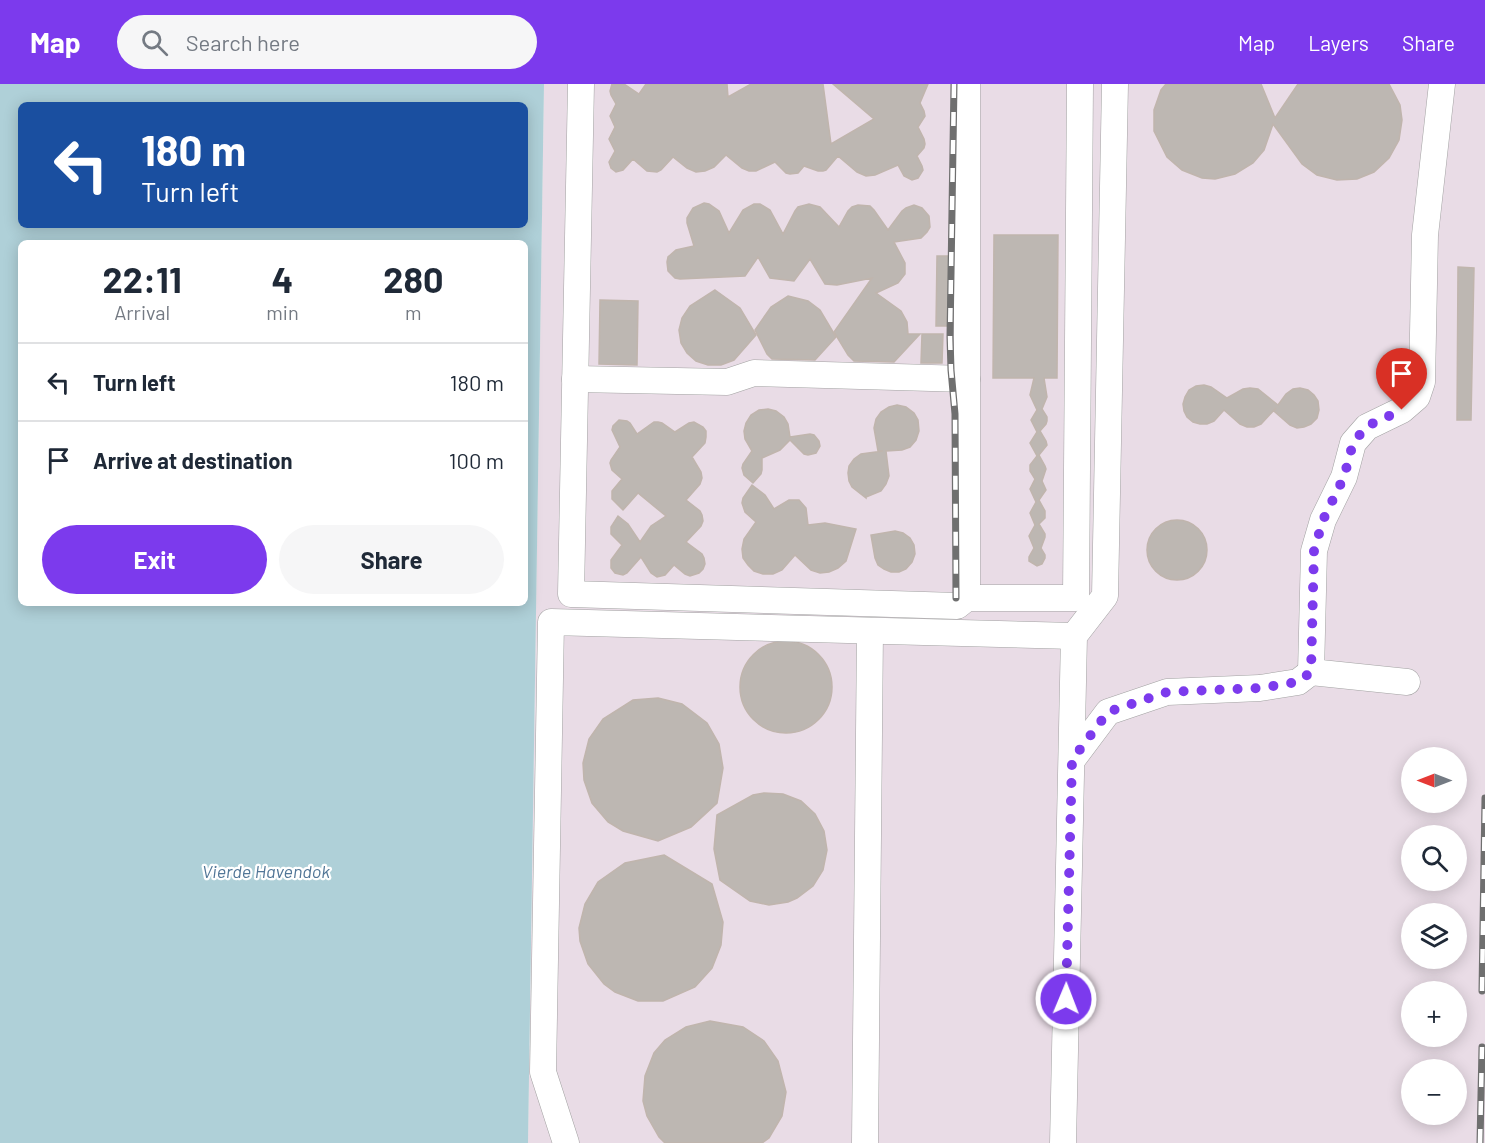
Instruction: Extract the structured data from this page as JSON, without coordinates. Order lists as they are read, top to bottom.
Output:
{
  "water": ["Vierde Havendok"],
  "north": "left",
  "page": {
    "header": "Map",
    "search": "Search here",
    "nav": ["Map", "Layers", "Share"],
    "turn": ["180 m", "Turn left"],
    "eta": [
      "22:11",
      "Arrival",
      "4",
      "min",
      "280",
      "m"
    ],
    "list": [
      {
        "name": "Turn left",
        "value": "180 m"
      },
      {
        "name": "Arrive at destination",
        "value": "100 m"
      }
    ],
    "buttons": ["Exit", "Share"],
    "map_buttons": ["+", "−"]
  }
}
